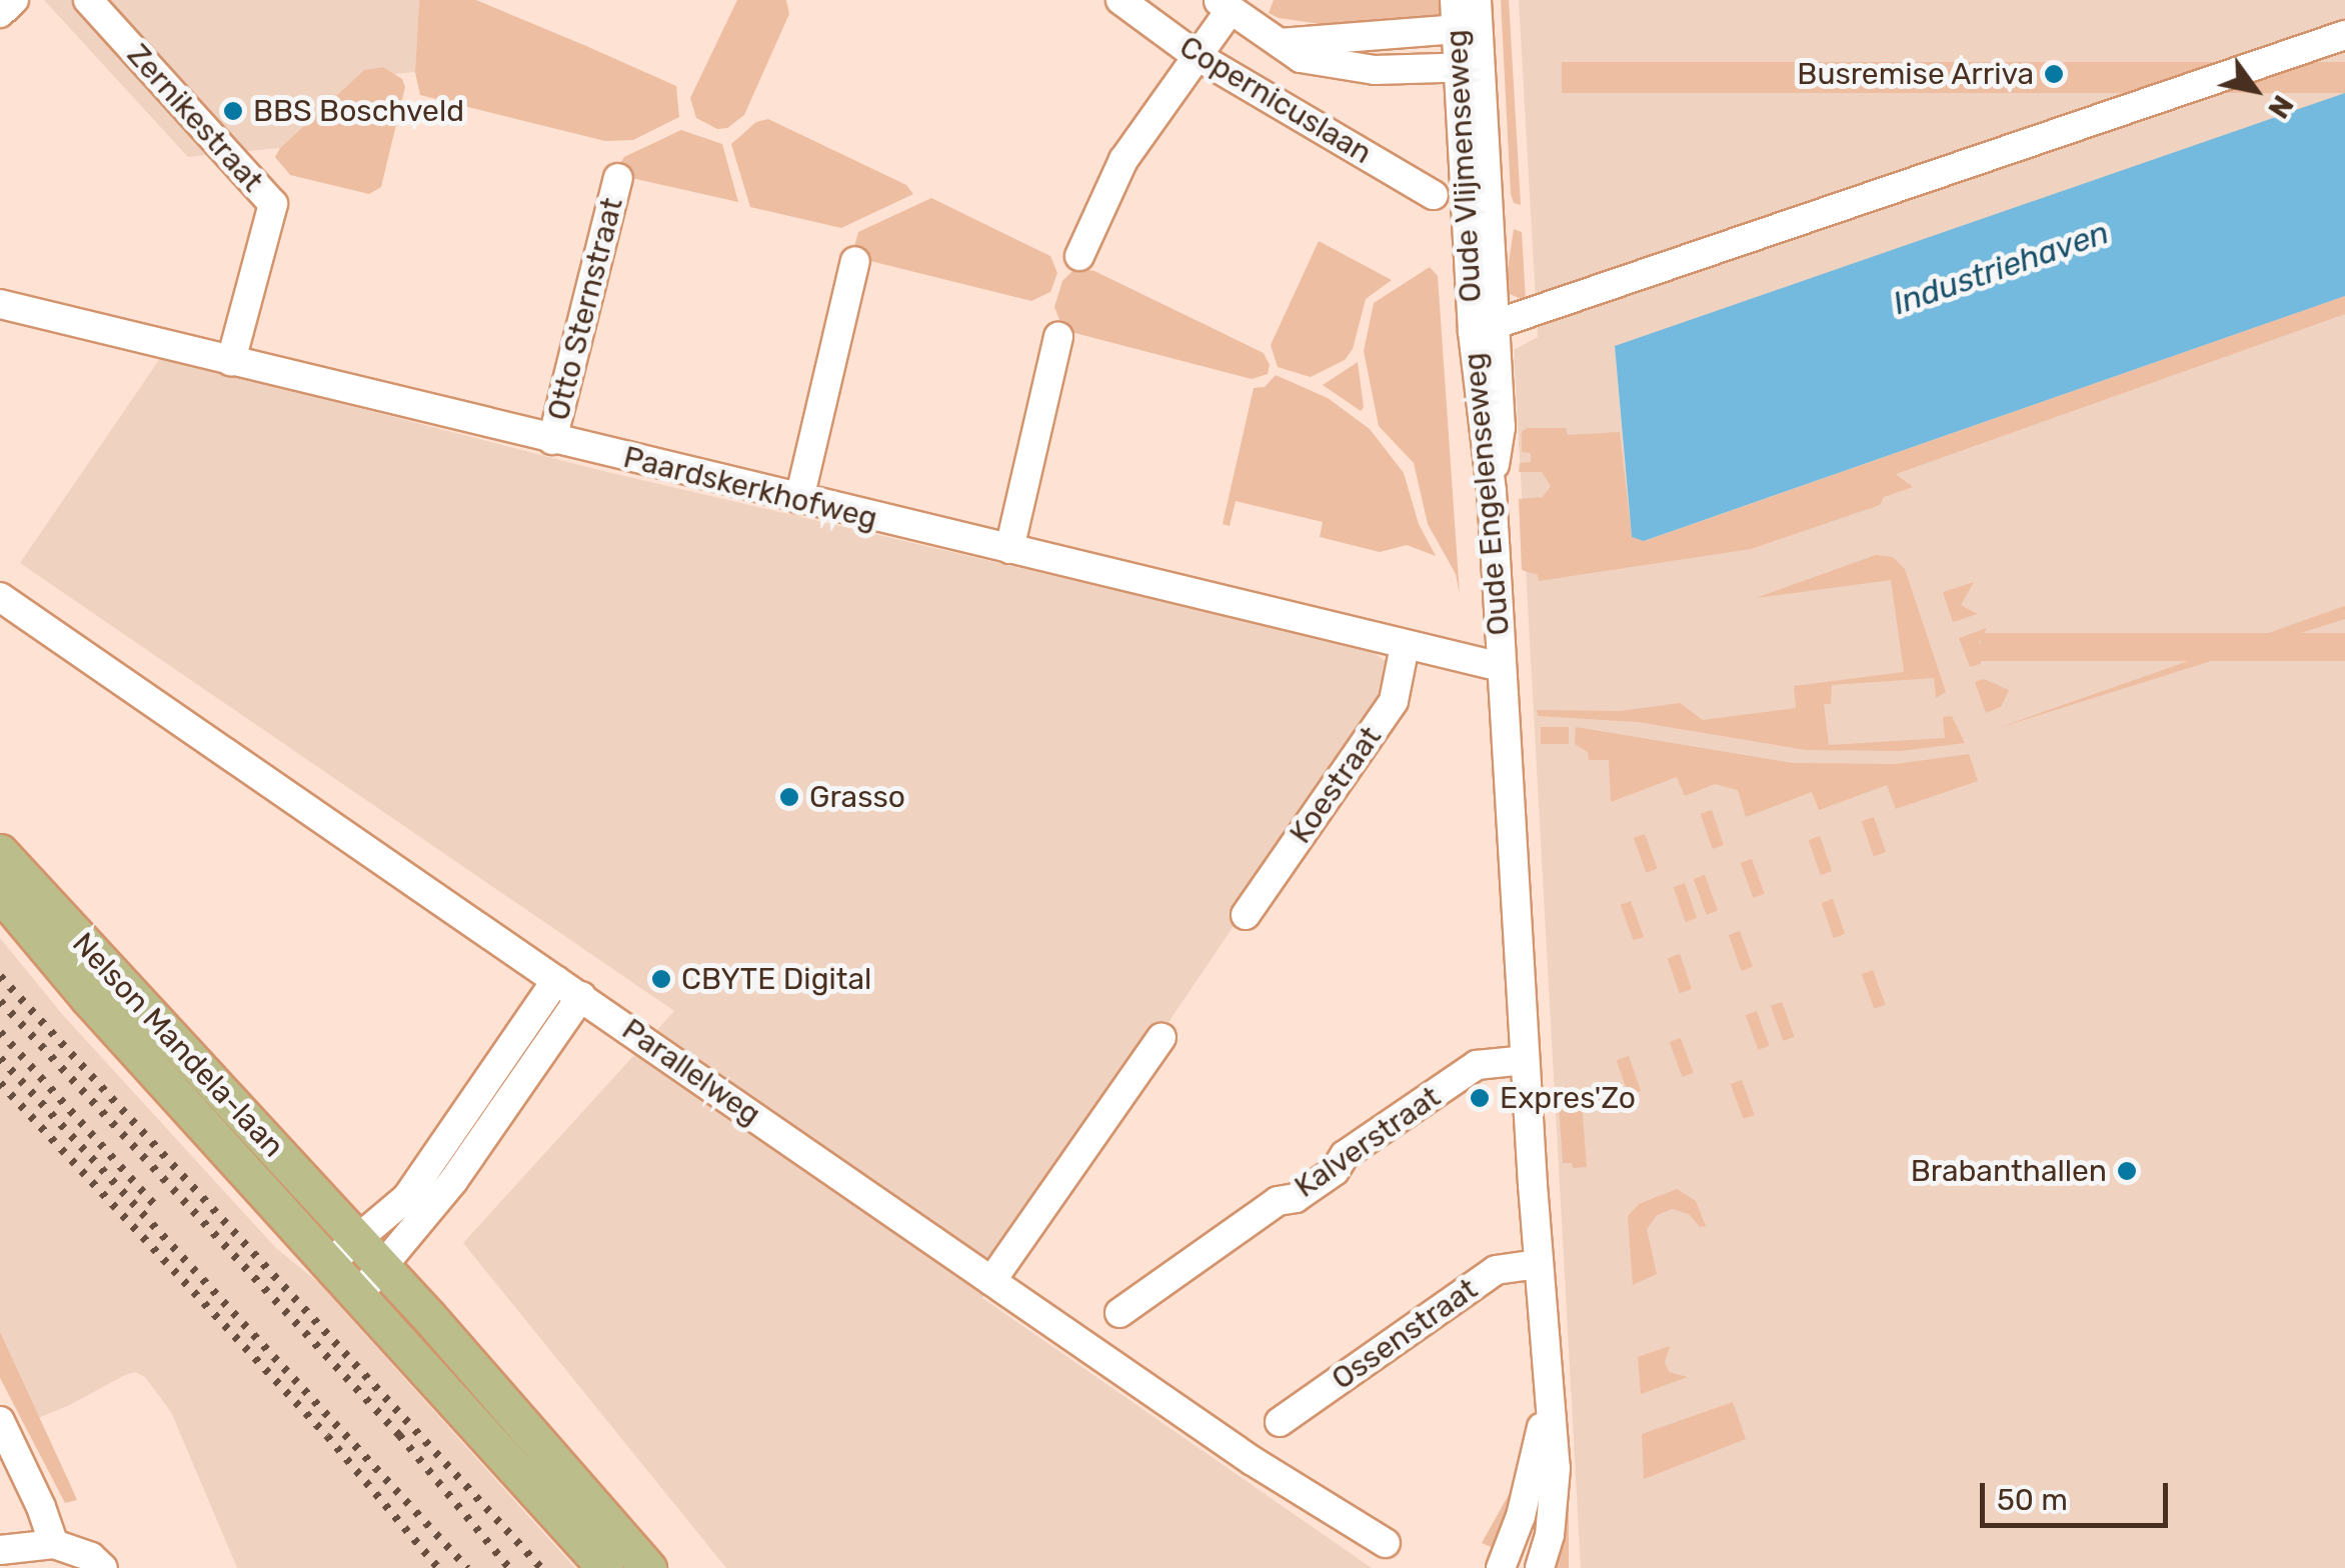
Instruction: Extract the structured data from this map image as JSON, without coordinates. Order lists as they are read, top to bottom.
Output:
{
  "streets": {
    "main road": ["Nelson Mandela-laan"],
    "street": [
      "Copernicuslaan",
      "Zernikestraat",
      "Oude Vlijmenseweg",
      "Otto Sternstraat",
      "Paardskerkhofweg",
      "Oude Engelenseweg",
      "Koestraat",
      "Parallelweg",
      "Kalverstraat",
      "Ossenstraat"
    ]
  },
  "crossings": [
    ["Copernicuslaan", "Oude Vlijmenseweg"],
    ["Zernikestraat", "Paardskerkhofweg"],
    ["Oude Vlijmenseweg", "Oude Engelenseweg"],
    ["Otto Sternstraat", "Paardskerkhofweg"],
    ["Paardskerkhofweg", "Oude Engelenseweg"],
    ["Paardskerkhofweg", "Koestraat"],
    ["Oude Engelenseweg", "Kalverstraat"],
    ["Oude Engelenseweg", "Ossenstraat"]
  ],
  "water": ["Industriehaven"],
  "places": [
    "Busremise Arriva",
    "BBS Boschveld",
    "Grasso",
    "CBYTE Digital",
    "Expres'Zo",
    "Brabanthallen"
  ],
  "scale_bar": "50 m",
  "north": "bottom right"
}
